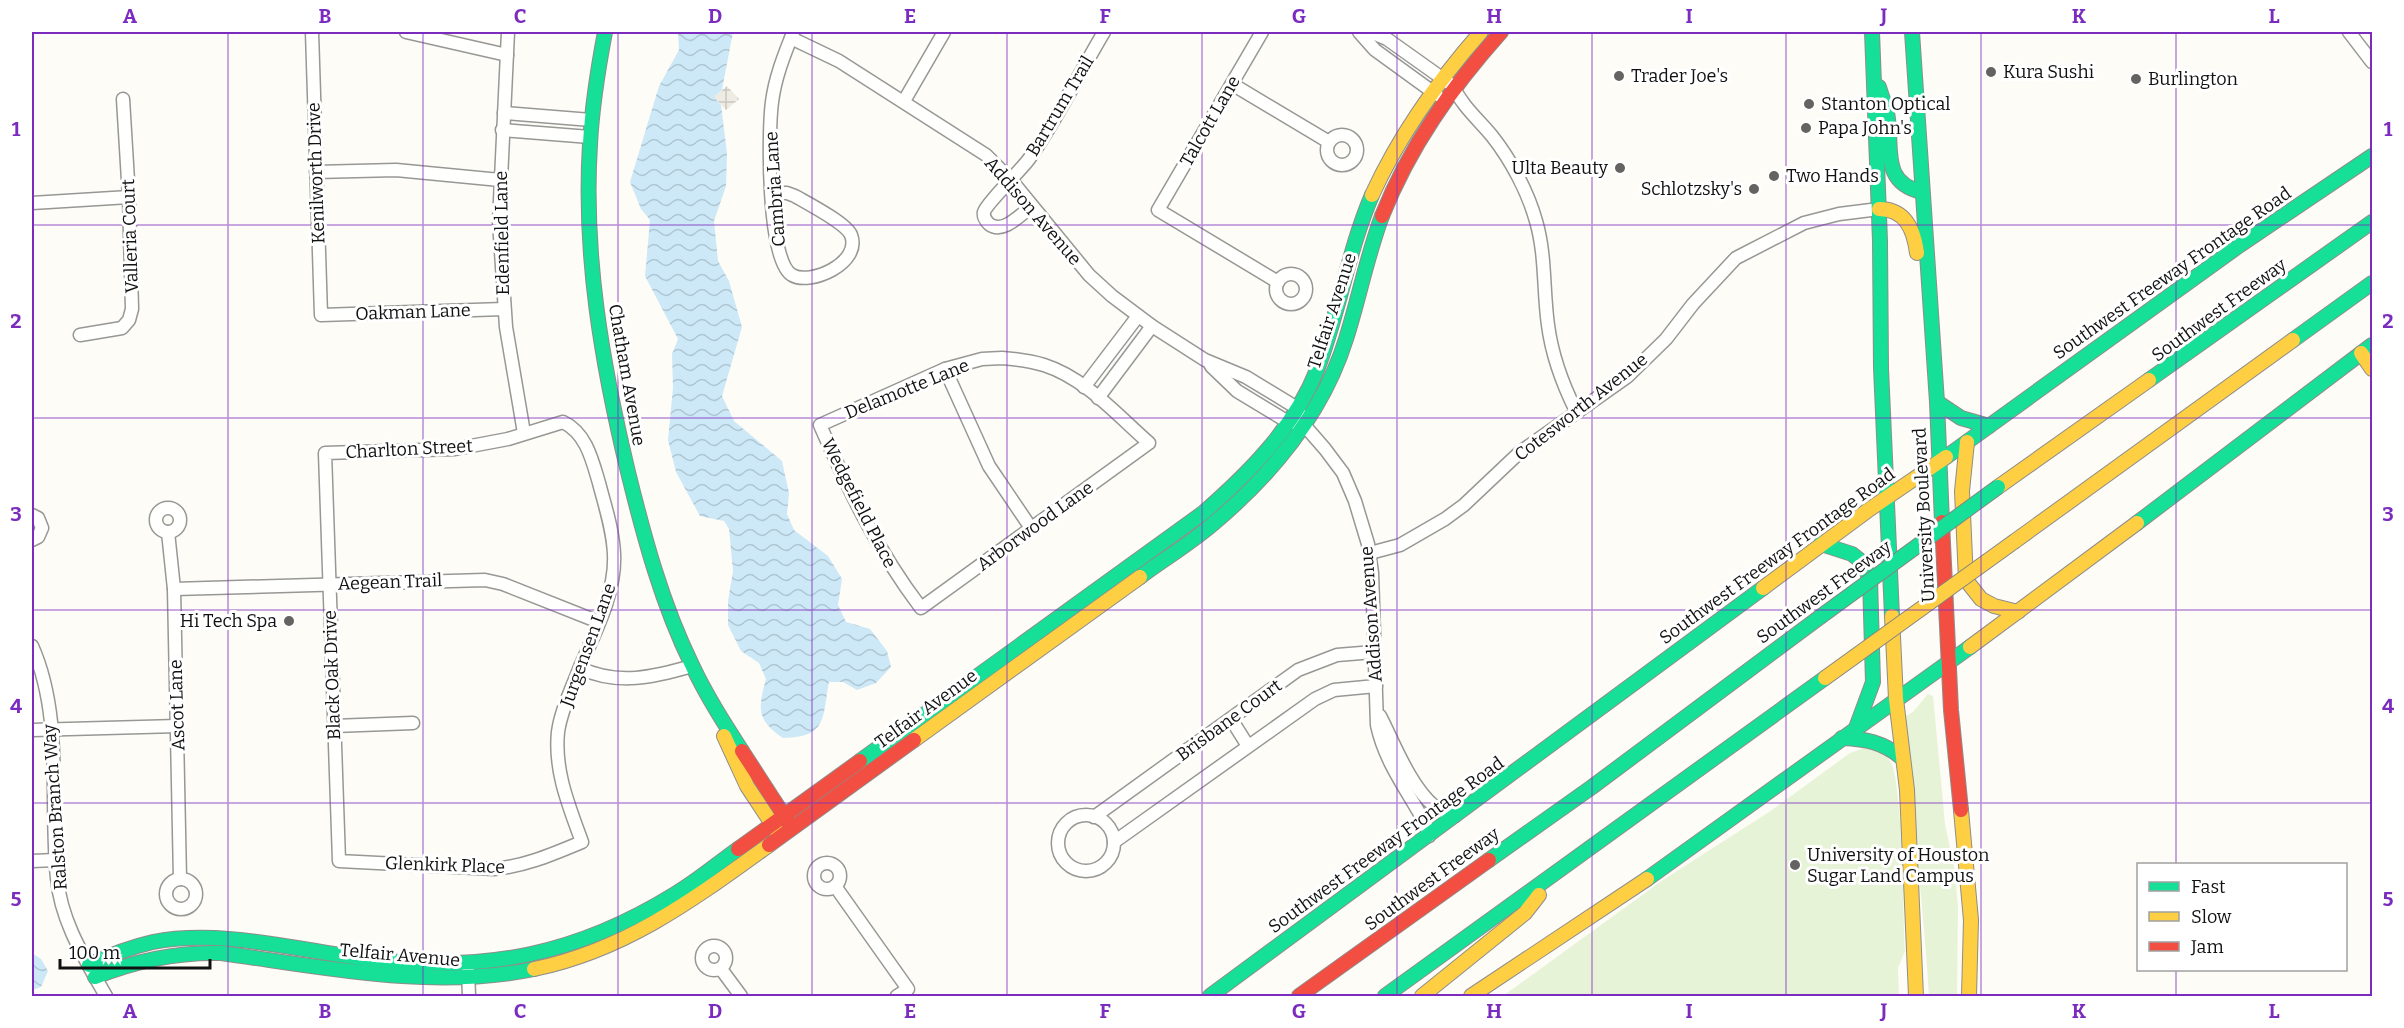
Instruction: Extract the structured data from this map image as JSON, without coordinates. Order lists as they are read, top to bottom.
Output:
{
  "streets": {
    "main road": [
      "Southwest Freeway Frontage Road",
      "Southwest Freeway",
      "Telfair Avenue",
      "Chatham Avenue",
      "University Boulevard"
    ],
    "street": [
      "Bartrum Trail",
      "Talcott Lane",
      "Kenilworth Drive",
      "Cambria Lane",
      "Addison Avenue",
      "Edenfield Lane",
      "Valleria Court",
      "Oakman Lane",
      "Delamotte Lane",
      "Cotesworth Avenue",
      "Charlton Street",
      "Wedgefield Place",
      "Arborwood Lane",
      "Aegean Trail",
      "Jurgensen Lane",
      "Black Oak Drive",
      "Ascot Lane",
      "Brisbane Court",
      "Ralston Branch Way",
      "Glenkirk Place"
    ]
  },
  "crossings": [
    ["Bartrum Trail", "Addison Avenue"],
    ["Kenilworth Drive", "Oakman Lane"],
    ["Cambria Lane", "Addison Avenue"],
    ["Addison Avenue", "Southwest Freeway Frontage Road"],
    ["Addison Avenue", "Telfair Avenue"],
    ["Addison Avenue", "Cotesworth Avenue"],
    ["Addison Avenue", "Brisbane Court"],
    ["Edenfield Lane", "Oakman Lane"],
    ["Edenfield Lane", "Charlton Street"],
    ["Southwest Freeway Frontage Road", "University Boulevard"],
    ["Telfair Avenue", "Chatham Avenue"],
    ["Telfair Avenue", "Ralston Branch Way"],
    ["Delamotte Lane", "Wedgefield Place"],
    ["Delamotte Lane", "Arborwood Lane"],
    ["Cotesworth Avenue", "University Boulevard"],
    ["Charlton Street", "Jurgensen Lane"],
    ["Charlton Street", "Black Oak Drive"],
    ["Wedgefield Place", "Arborwood Lane"],
    ["Aegean Trail", "Jurgensen Lane"],
    ["Aegean Trail", "Black Oak Drive"],
    ["Aegean Trail", "Ascot Lane"],
    ["Jurgensen Lane", "Glenkirk Place"],
    ["Black Oak Drive", "Glenkirk Place"]
  ],
  "places": [
    "Kura Sushi",
    "Trader Joe's",
    "Burlington",
    "Stanton Optical",
    "Papa John's",
    "Ulta Beauty",
    "Two Hands",
    "Schlotzsky's",
    "Hi Tech Spa",
    "University of Houston Sugar Land Campus"
  ],
  "legend": ["Fast", "Slow", "Jam"],
  "scale_bar": "100 m",
  "grid": {
    "columns": [
      "A",
      "B",
      "C",
      "D",
      "E",
      "F",
      "G",
      "H",
      "I",
      "J",
      "K",
      "L"
    ],
    "rows": [
      "1",
      "2",
      "3",
      "4",
      "5"
    ]
  }
}
